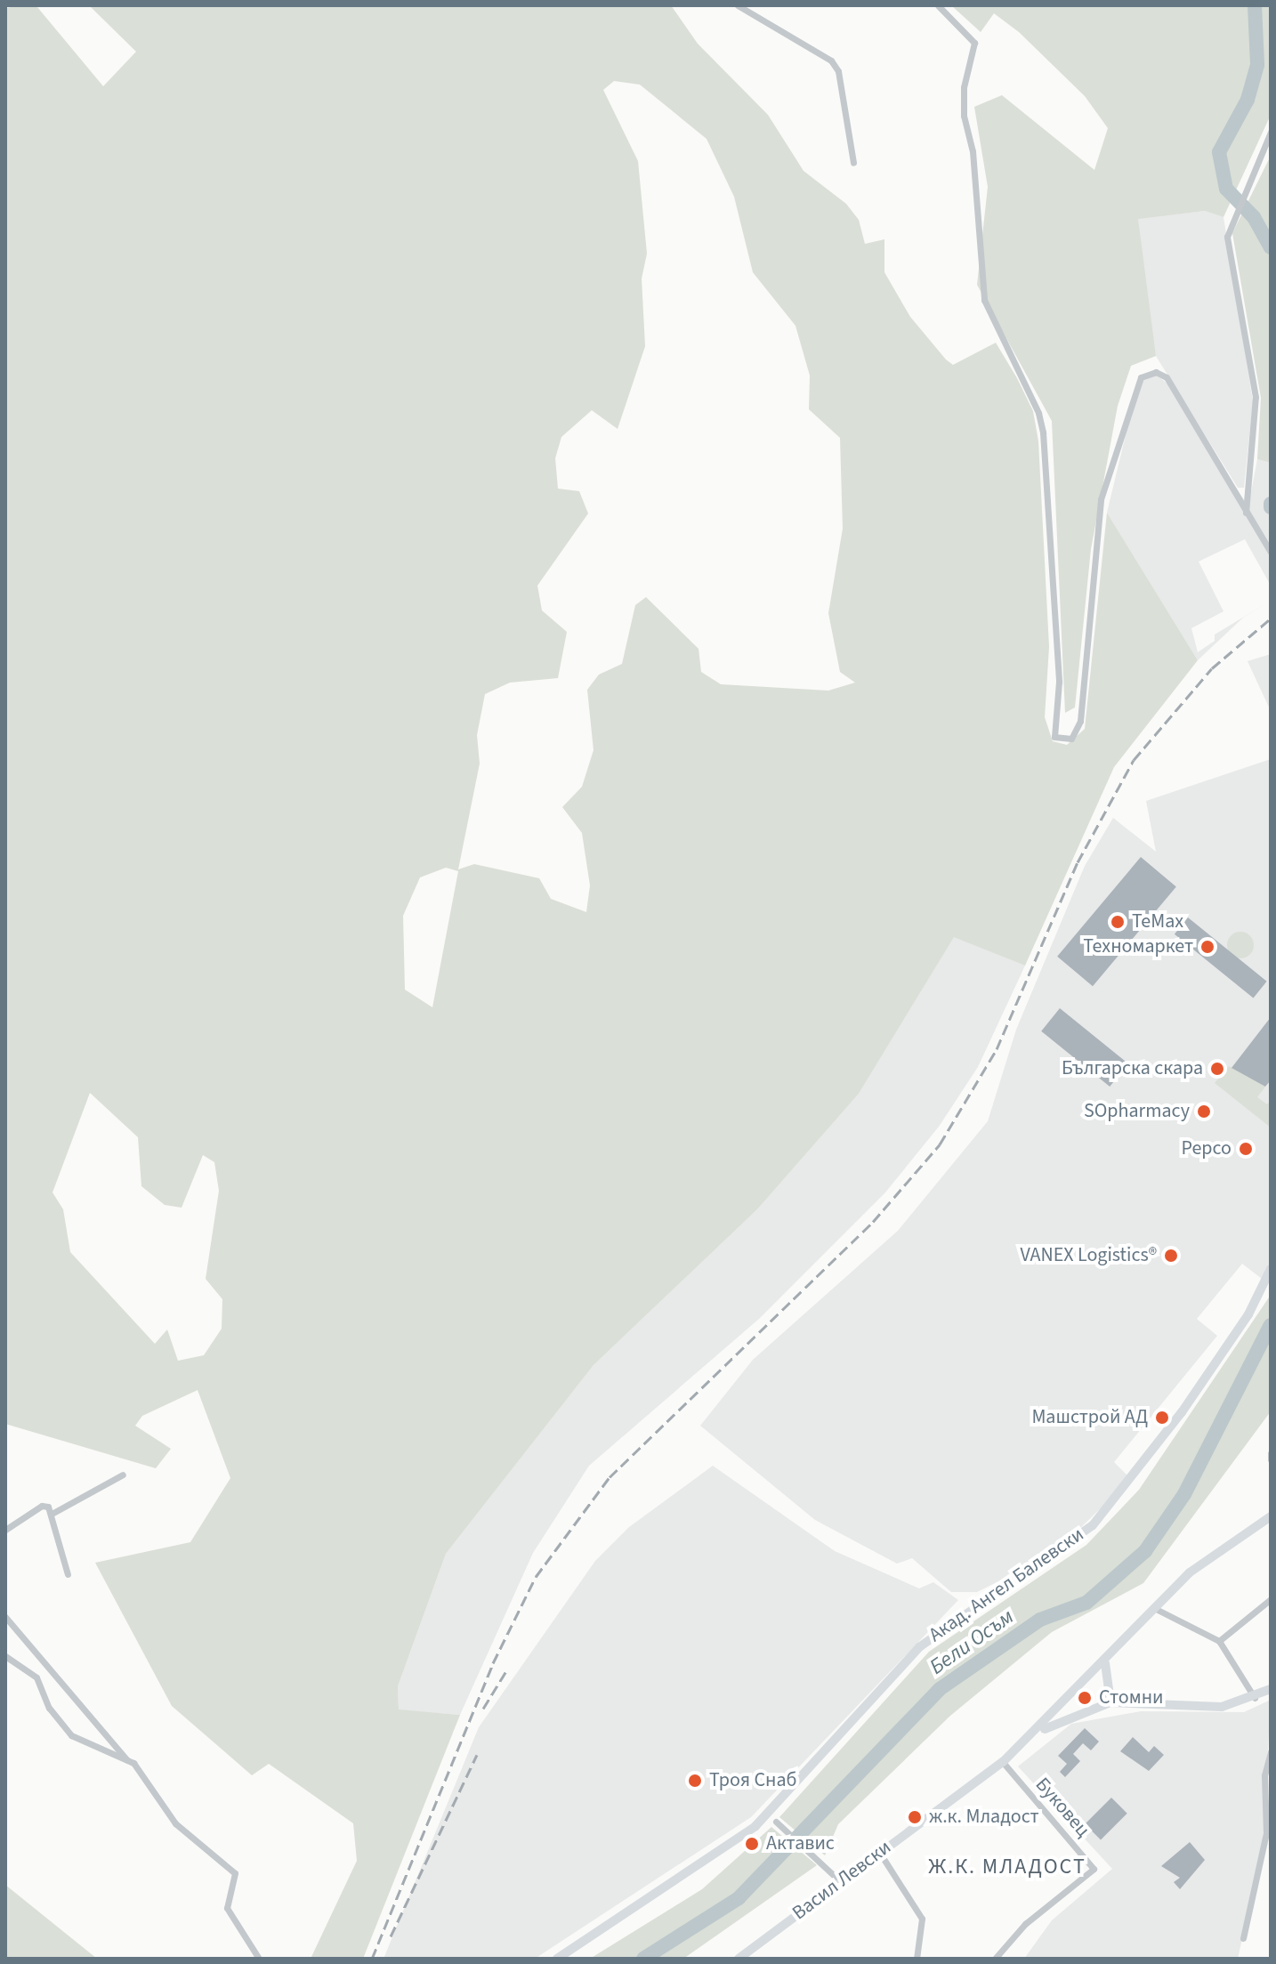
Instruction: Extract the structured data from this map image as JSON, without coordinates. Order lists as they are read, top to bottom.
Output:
{
  "streets": {
    "street": ["Акад. Ангел Балевски", "Буковец", "Васил Левски"]
  },
  "crossings": [
    ["Буковец", "Васил Левски"]
  ],
  "districts": ["Ж.К. МЛАДОСТ"],
  "water": ["Бели Осъм"],
  "places": [
    "ТеМах",
    "Техномаркет",
    "Българска скара",
    "SOpharmacy",
    "Pepco",
    "VANEX Logistics®",
    "Машстрой АД",
    "Стомни",
    "Троя Снаб",
    "ж.к. Младост",
    "Актавис"
  ]
}
